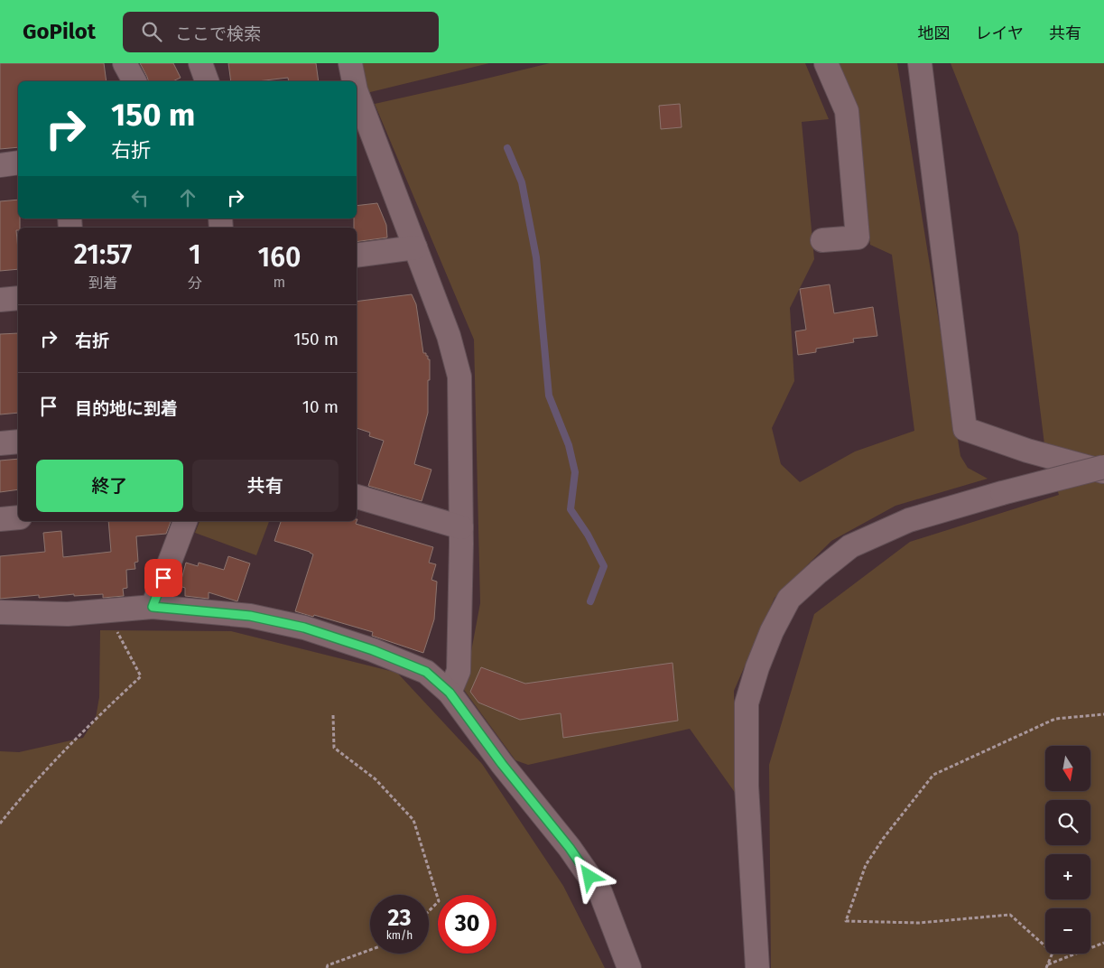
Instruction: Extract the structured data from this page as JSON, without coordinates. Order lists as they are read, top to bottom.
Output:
{
  "north": "bottom",
  "page": {
    "header": "GoPilot",
    "search": "ここで検索",
    "nav": ["地図", "レイヤ", "共有"],
    "turn": ["150 m", "右折"],
    "eta": [
      "21:57",
      "到着",
      "1",
      "分",
      "160",
      "m"
    ],
    "list": [
      {
        "name": "右折",
        "value": "150 m"
      },
      {
        "name": "目的地に到着",
        "value": "10 m"
      }
    ],
    "buttons": ["終了", "共有"],
    "map_buttons": ["+", "−"],
    "speed": "23 km/h",
    "limit": "30"
  }
}
